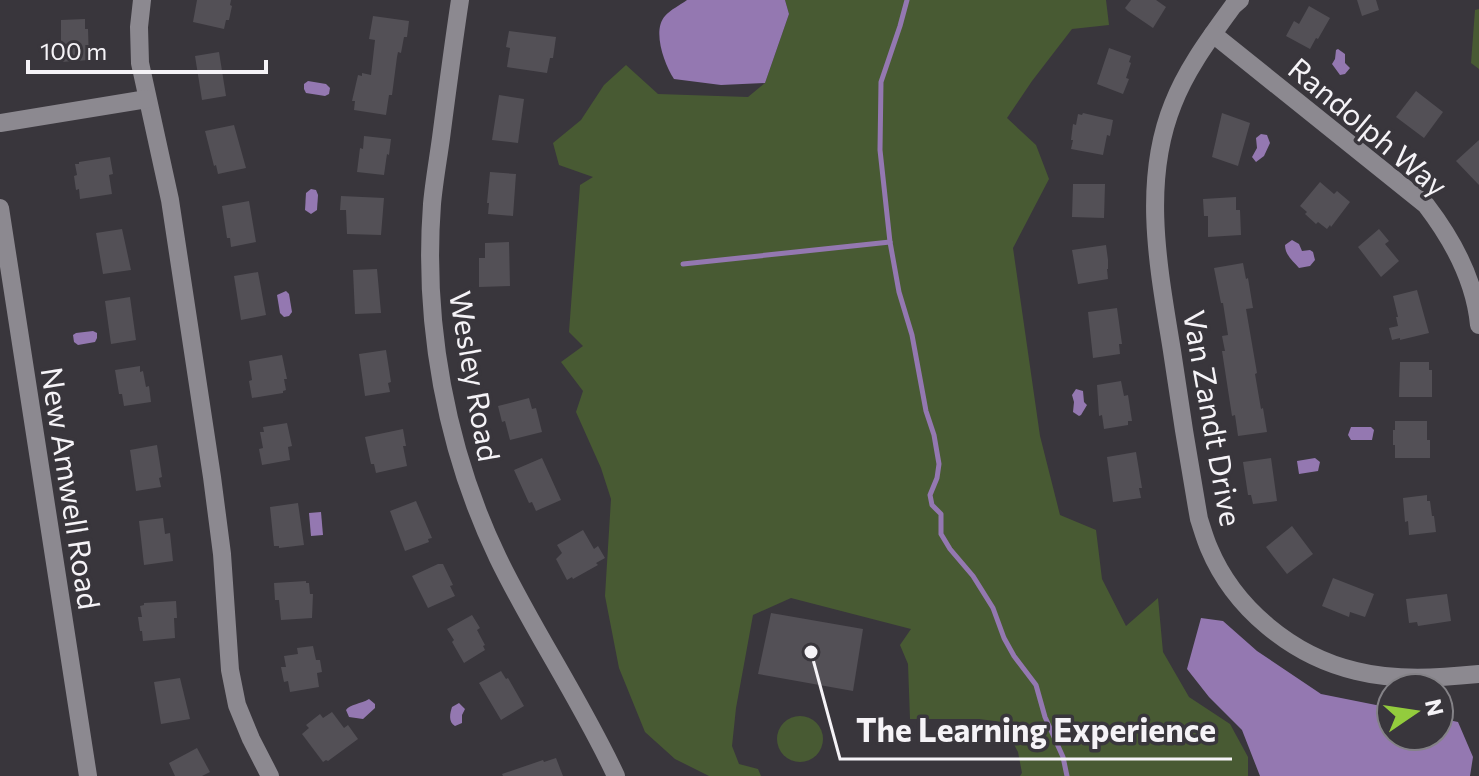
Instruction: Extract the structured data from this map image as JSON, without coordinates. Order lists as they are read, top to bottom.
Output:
{
  "streets": {
    "street": [
      "Randolph Way",
      "Wesley Road",
      "Van Zandt Drive",
      "New Amwell Road"
    ]
  },
  "crossings": [
    ["Randolph Way", "Van Zandt Drive"]
  ],
  "places": ["The Learning Experience"],
  "scale_bar": "100 m",
  "north": "right"
}
